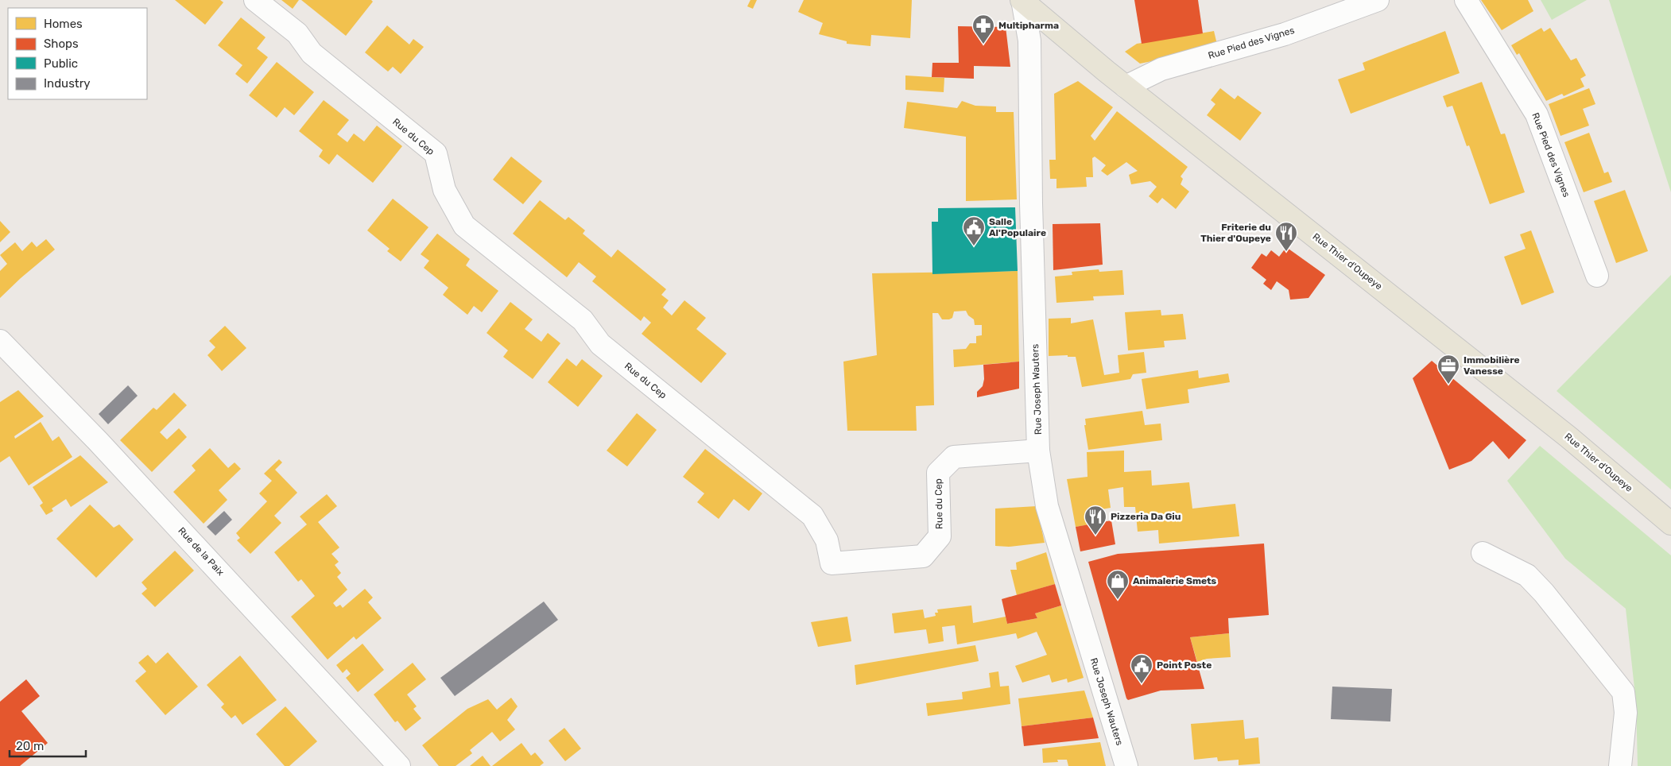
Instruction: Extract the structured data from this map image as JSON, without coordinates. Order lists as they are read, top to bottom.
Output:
{
  "streets": {
    "main road": ["Rue Thier d'Oupeye"],
    "street": [
      "Rue Pied des Vignes",
      "Rue du Cep",
      "Rue Joseph Wauters",
      "Rue de la Paix"
    ]
  },
  "crossings": [
    ["Rue Pied des Vignes", "Rue Thier d'Oupeye"],
    ["Rue du Cep", "Rue Joseph Wauters"],
    ["Rue Thier d'Oupeye", "Rue Joseph Wauters"]
  ],
  "places": {
    "pharmacy": ["Multipharma"],
    "public building": ["Salle Al'Populaire", "Point Poste"],
    "restaurant": ["Friterie du Thier d'Oupeye", "Pizzeria Da Giu"],
    "office": ["Immobilière Vanesse"],
    "shop": ["Animalerie Smets"]
  },
  "legend": [
    "Homes",
    "Shops",
    "Public",
    "Industry"
  ],
  "scale_bar": "20 m"
}
